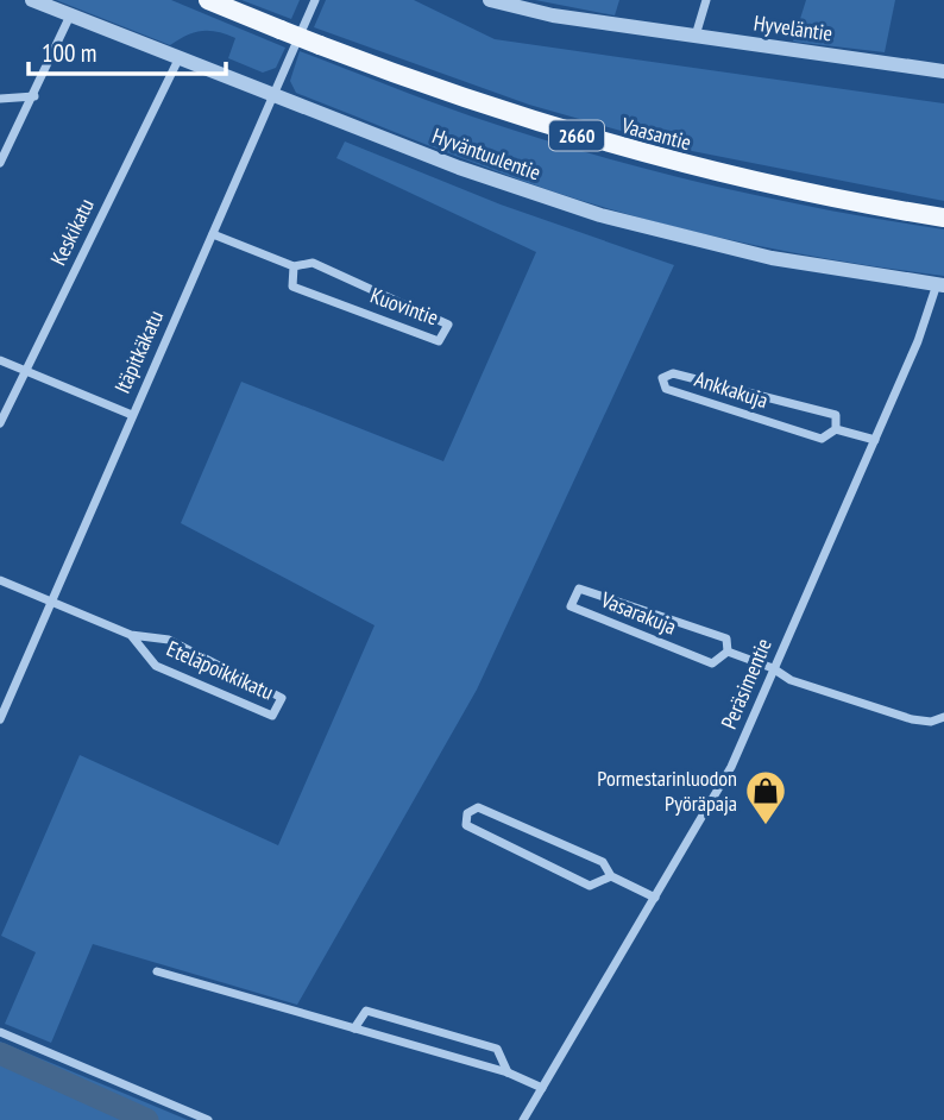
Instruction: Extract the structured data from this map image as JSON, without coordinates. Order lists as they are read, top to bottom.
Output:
{
  "streets": {
    "main road": ["Vaasantie", "2660"],
    "street": [
      "Hyveläntie",
      "Hyväntuulentie",
      "Keskikatu",
      "Kuovintie",
      "Itäpitkäkatu",
      "Ankkakuja",
      "Vasarakuja",
      "Eteläpoikkikatu",
      "Peräsimentie"
    ]
  },
  "crossings": [
    ["Hyväntuulentie", "Keskikatu"],
    ["Hyväntuulentie", "Itäpitkäkatu"],
    ["Hyväntuulentie", "Peräsimentie"],
    ["Kuovintie", "Itäpitkäkatu"],
    ["Itäpitkäkatu", "Eteläpoikkikatu"],
    ["Ankkakuja", "Peräsimentie"],
    ["Vasarakuja", "Peräsimentie"]
  ],
  "places": {
    "shop": ["Pormestarinluodon Pyöräpaja"]
  },
  "scale_bar": "100 m"
}
